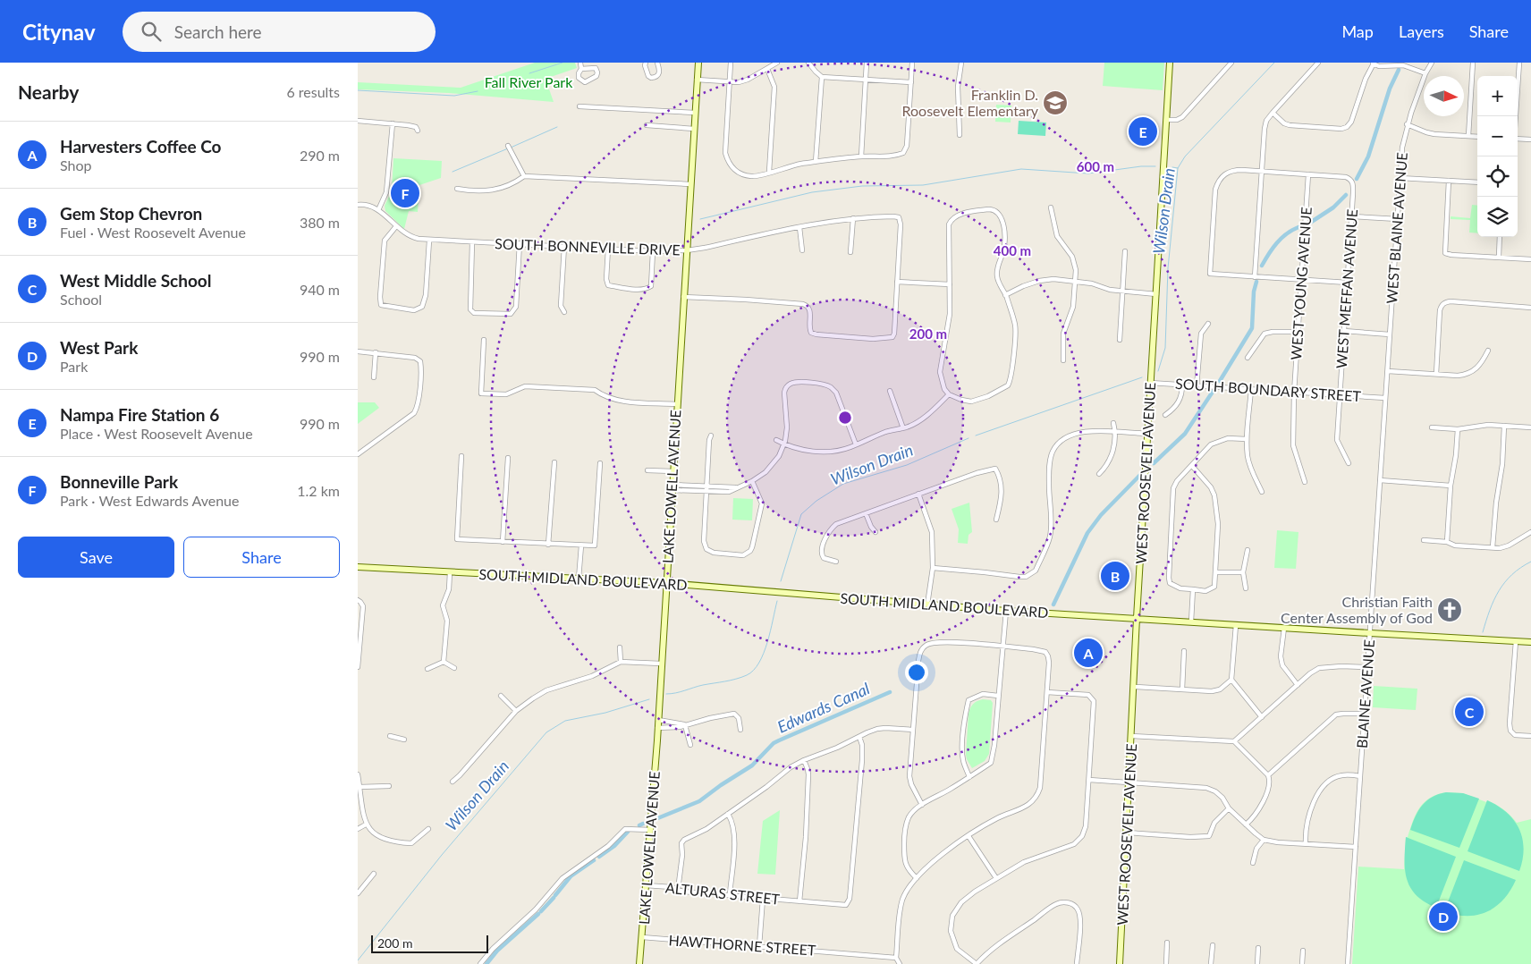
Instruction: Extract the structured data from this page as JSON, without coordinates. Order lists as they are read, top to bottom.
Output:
{
  "streets": {
    "main road": ["WEST ROOSEVELT AVENUE", "LAKE LOWELL AVENUE", "SOUTH MIDLAND BOULEVARD"],
    "street": [
      "WEST BLAINE AVENUE",
      "SOUTH BONNEVILLE DRIVE",
      "WEST YOUNG AVENUE",
      "WEST MEFFAN AVENUE",
      "SOUTH BOUNDARY STREET",
      "BLAINE AVENUE",
      "ALTURAS STREET",
      "HAWTHORNE STREET"
    ]
  },
  "crossings": [
    ["WEST BLAINE AVENUE", "SOUTH BOUNDARY STREET"],
    ["WEST BLAINE AVENUE", "BLAINE AVENUE"],
    ["SOUTH BONNEVILLE DRIVE", "LAKE LOWELL AVENUE"],
    ["WEST YOUNG AVENUE", "WEST MEFFAN AVENUE"],
    ["WEST YOUNG AVENUE", "SOUTH BOUNDARY STREET"],
    ["WEST MEFFAN AVENUE", "SOUTH BOUNDARY STREET"],
    ["SOUTH BOUNDARY STREET", "WEST ROOSEVELT AVENUE"],
    ["SOUTH BOUNDARY STREET", "BLAINE AVENUE"],
    ["WEST ROOSEVELT AVENUE", "SOUTH MIDLAND BOULEVARD"],
    ["LAKE LOWELL AVENUE", "SOUTH MIDLAND BOULEVARD"],
    ["LAKE LOWELL AVENUE", "ALTURAS STREET"],
    ["LAKE LOWELL AVENUE", "HAWTHORNE STREET"],
    ["SOUTH MIDLAND BOULEVARD", "BLAINE AVENUE"]
  ],
  "water": ["Wilson Drain", "Edwards Canal"],
  "parks": ["Fall River Park"],
  "places": {
    "school or university": ["Franklin D. Roosevelt Elementary"],
    "church": ["Christian Faith Center Assembly of God"]
  },
  "scale_bar": "200 m",
  "north": "right",
  "page": {
    "header": "Citynav",
    "search": "Search here",
    "nav": ["Map", "Layers", "Share"],
    "heading": ["Nearby", "6 results"],
    "map_buttons": ["+", "−"],
    "pins": [
      "E",
      "F",
      "B",
      "A",
      "C",
      "D"
    ],
    "list": [
      {
        "mark": "A",
        "name": "Harvesters Coffee Co",
        "note": "Shop",
        "value": "290 m"
      },
      {
        "mark": "B",
        "name": "Gem Stop Chevron",
        "note": "Fuel · West Roosevelt Avenue",
        "value": "380 m"
      },
      {
        "mark": "C",
        "name": "West Middle School",
        "note": "School",
        "value": "940 m"
      },
      {
        "mark": "D",
        "name": "West Park",
        "note": "Park",
        "value": "990 m"
      },
      {
        "mark": "E",
        "name": "Nampa Fire Station 6",
        "note": "Place · West Roosevelt Avenue",
        "value": "990 m"
      },
      {
        "mark": "F",
        "name": "Bonneville Park",
        "note": "Park · West Edwards Avenue",
        "value": "1.2 km"
      }
    ],
    "buttons": ["Save", "Share"],
    "scale": "200 m"
  },
  "rings": ["600 m", "400 m", "200 m"]
}
